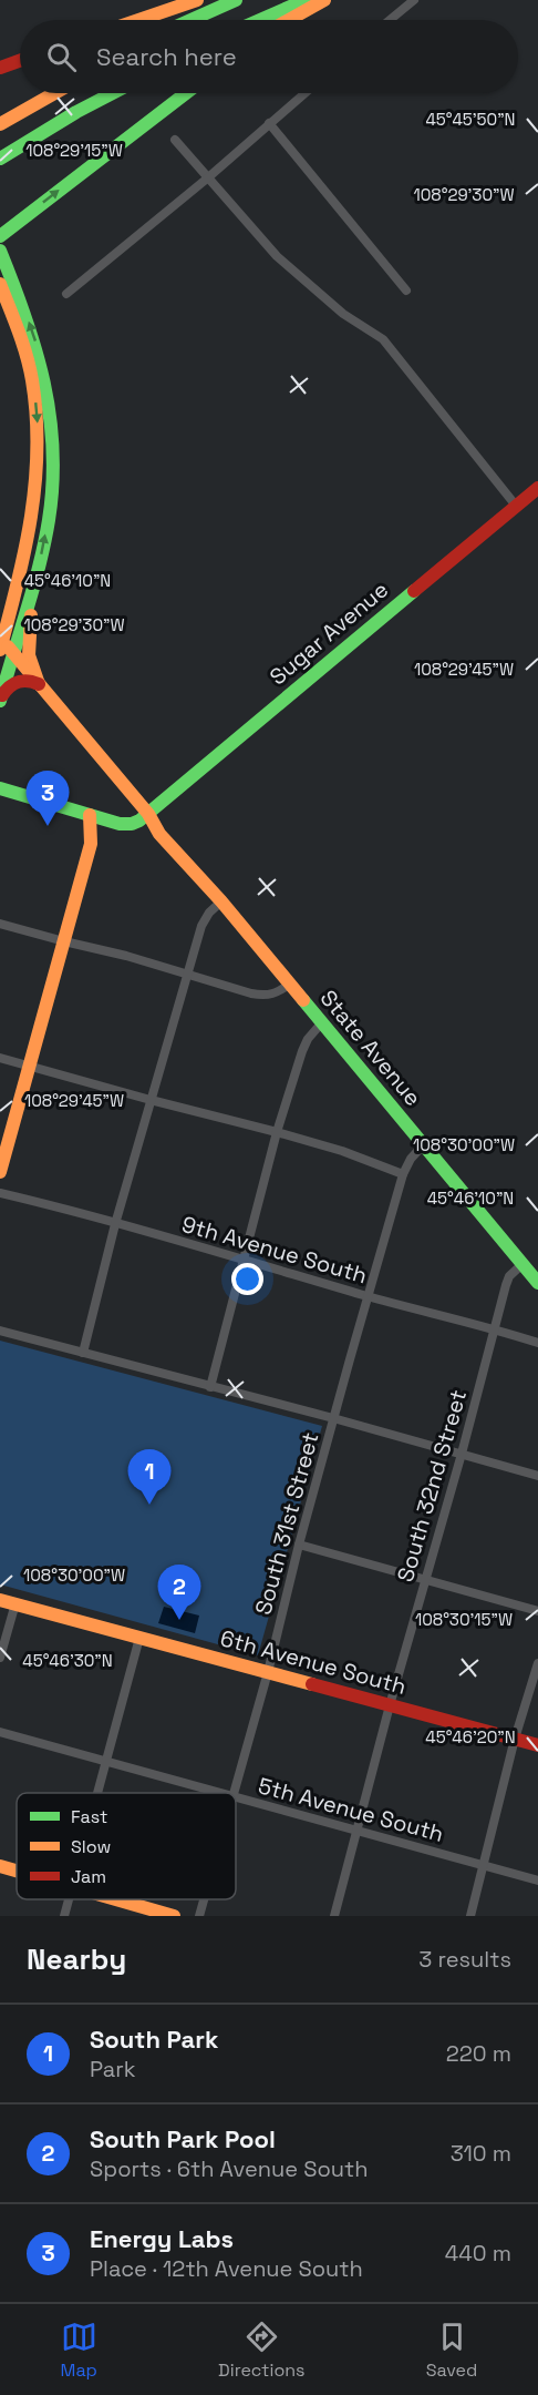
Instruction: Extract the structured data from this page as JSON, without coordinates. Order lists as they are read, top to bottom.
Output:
{
  "streets": {
    "main road": ["Sugar Avenue", "State Avenue", "6th Avenue South"],
    "street": [
      "9th Avenue South",
      "South 32nd Street",
      "South 31st Street",
      "5th Avenue South"
    ]
  },
  "crossings": [
    ["Sugar Avenue", "State Avenue"],
    ["State Avenue", "South 32nd Street"],
    ["State Avenue", "South 31st Street"],
    ["9th Avenue South", "South 32nd Street"],
    ["9th Avenue South", "South 31st Street"],
    ["South 32nd Street", "6th Avenue South"],
    ["South 32nd Street", "5th Avenue South"],
    ["South 31st Street", "6th Avenue South"]
  ],
  "legend": ["Fast", "Slow", "Jam"],
  "page": {
    "search": "Search here",
    "pins": ["3", "1", "2"],
    "heading": ["Nearby", "3 results"],
    "list": [
      {
        "mark": "1",
        "name": "South Park",
        "note": "Park",
        "value": "220 m"
      },
      {
        "mark": "2",
        "name": "South Park Pool",
        "note": "Sports · 6th Avenue South",
        "value": "310 m"
      },
      {
        "mark": "3",
        "name": "Energy Labs",
        "note": "Place · 12th Avenue South",
        "value": "440 m"
      }
    ],
    "nav": ["Map", "Directions", "Saved"]
  },
  "coordinates": [
    "45°45'50\"N",
    "108°29'15\"W",
    "108°29'30\"W",
    "45°46'10\"N",
    "108°29'45\"W",
    "108°30'00\"W",
    "108°30'15\"W",
    "45°46'30\"N",
    "45°46'20\"N"
  ]
}
